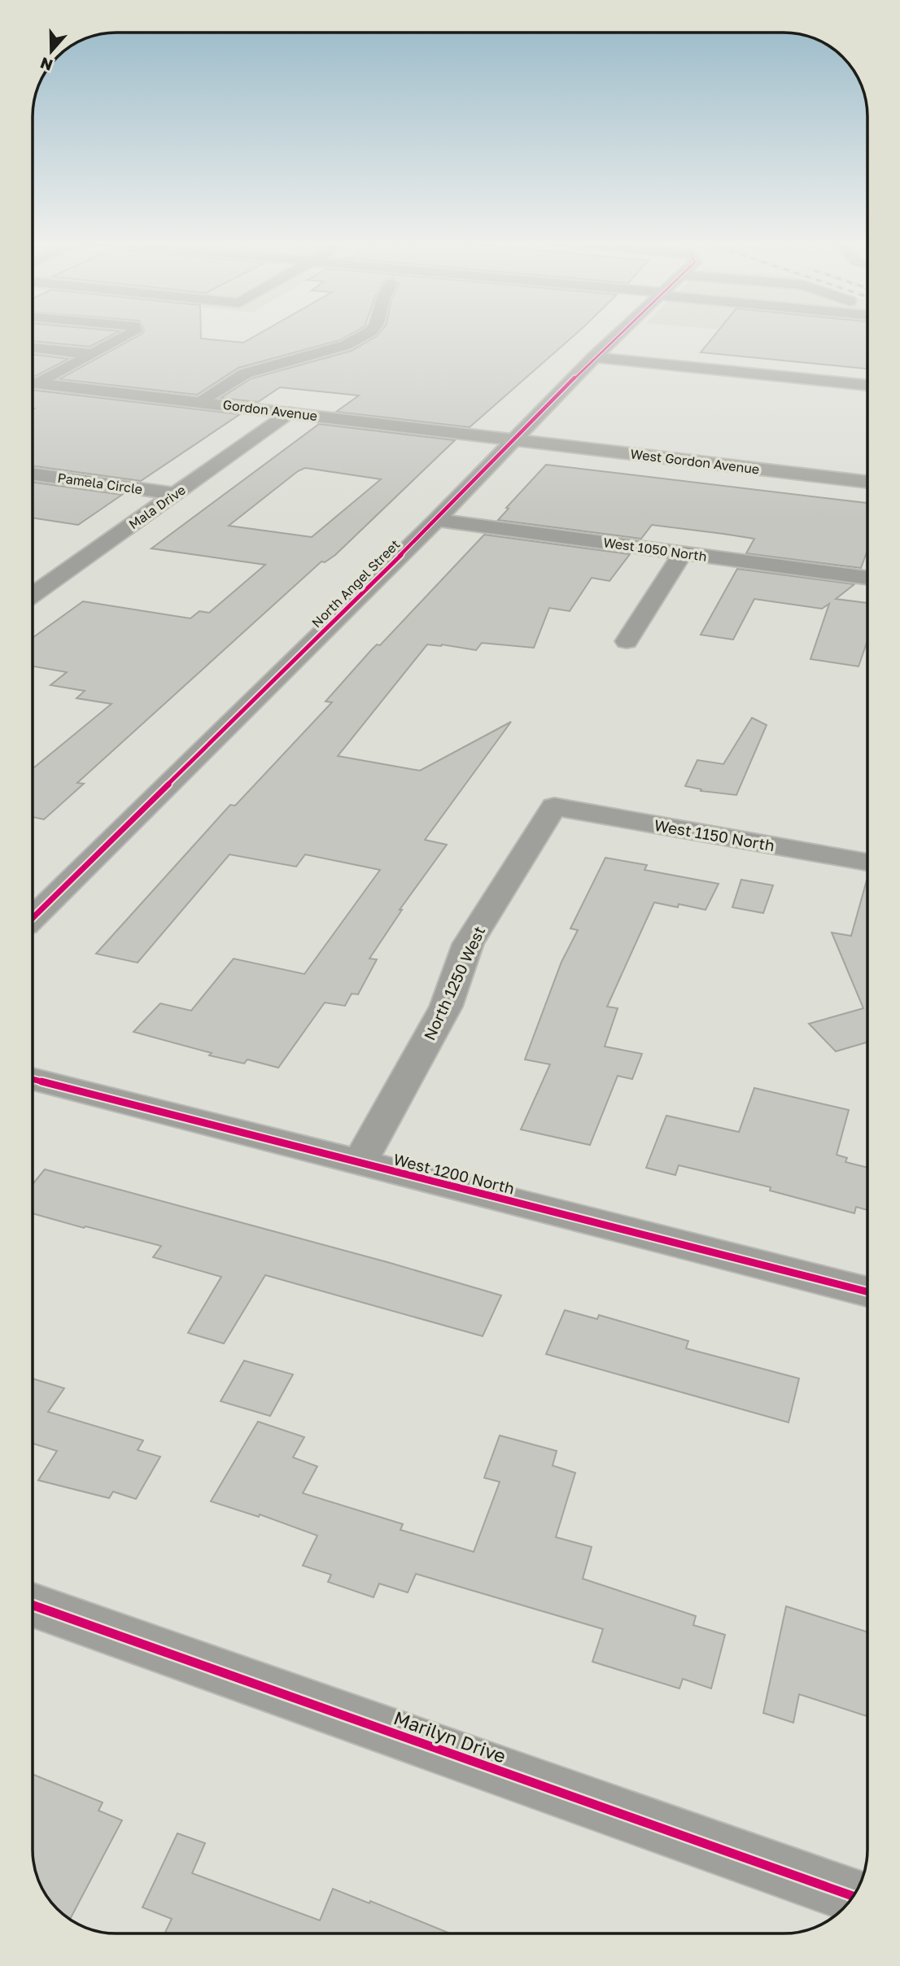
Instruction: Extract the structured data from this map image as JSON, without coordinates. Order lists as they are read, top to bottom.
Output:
{
  "streets": {
    "main road": ["Gordon Avenue", "West Gordon Avenue"],
    "street": [
      "Pamela Circle",
      "Mala Drive",
      "West 1050 North",
      "North Angel Street",
      "West 1150 North",
      "North 1250 West",
      "West 1200 North",
      "Marilyn Drive"
    ]
  },
  "crossings": [
    ["Gordon Avenue", "West Gordon Avenue"],
    ["Gordon Avenue", "Mala Drive"],
    ["Gordon Avenue", "North Angel Street"],
    ["West Gordon Avenue", "North Angel Street"],
    ["Pamela Circle", "Mala Drive"],
    ["West 1050 North", "North Angel Street"],
    ["West 1150 North", "North 1250 West"],
    ["North 1250 West", "West 1200 North"]
  ],
  "north": "bottom"
}
